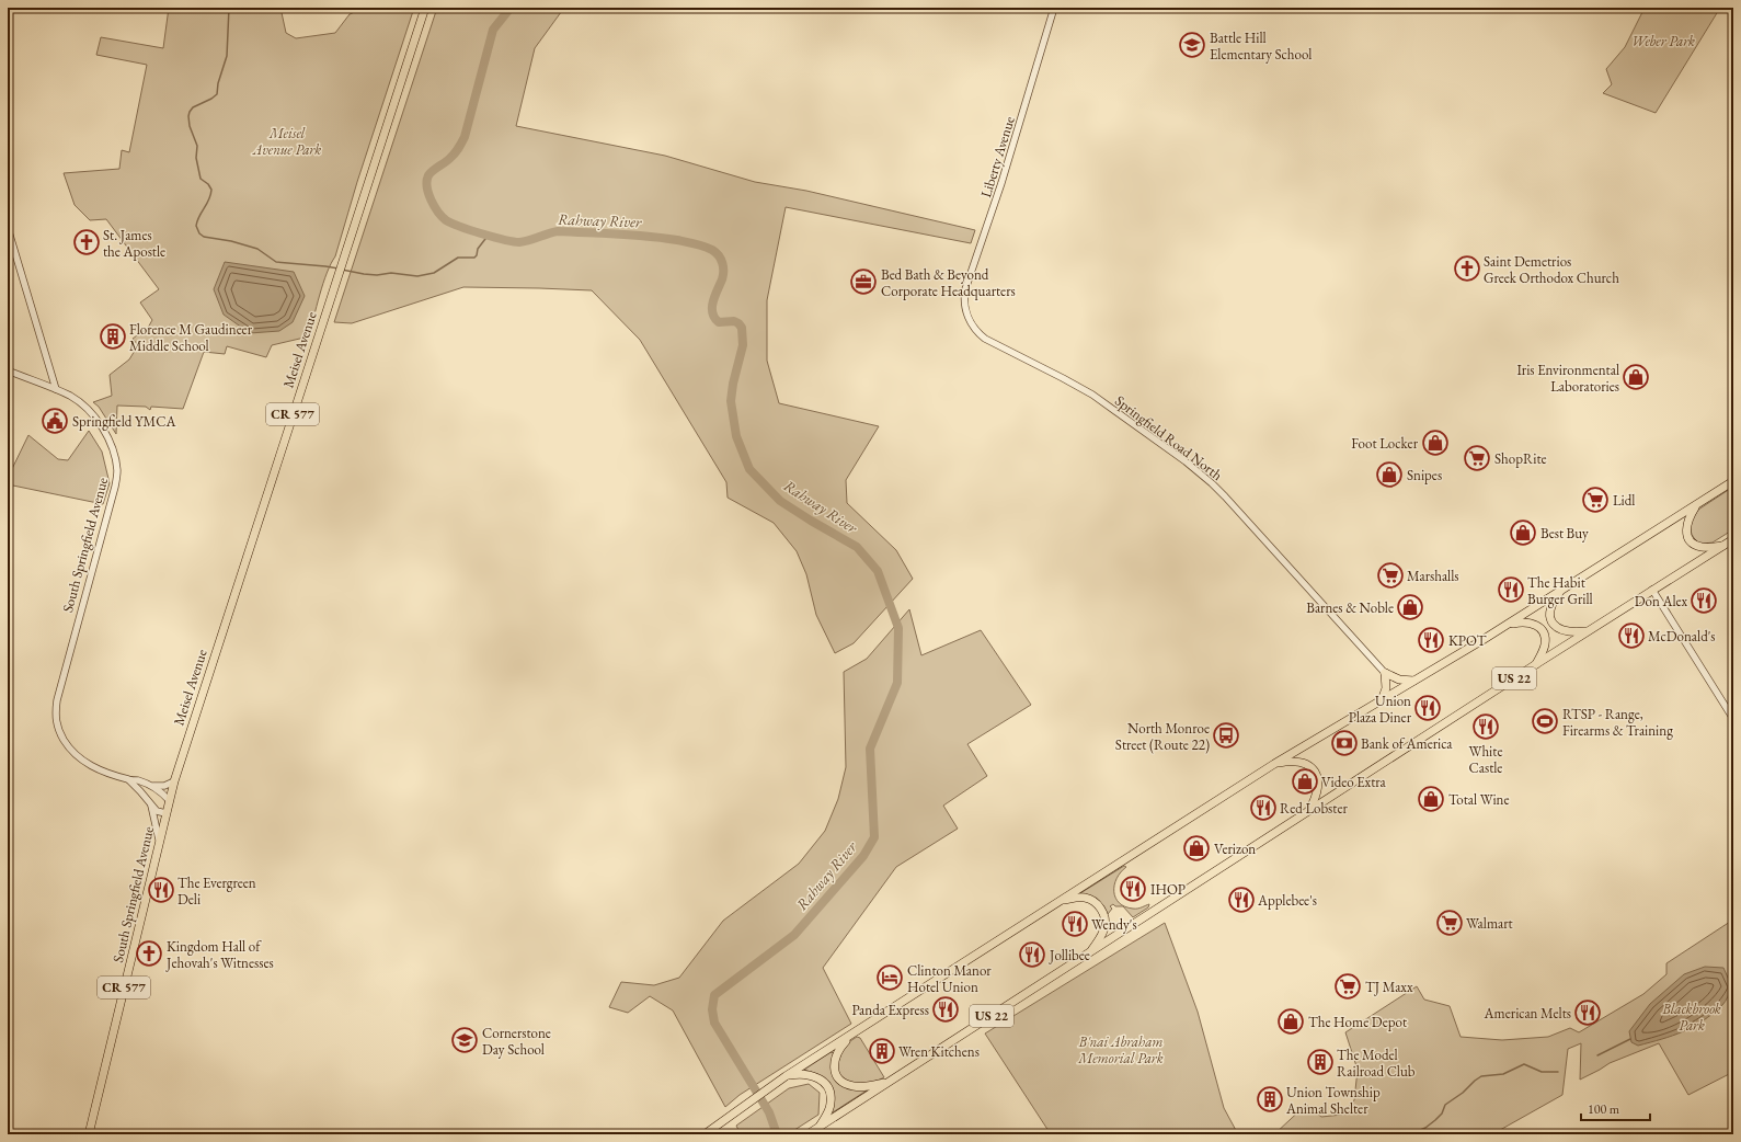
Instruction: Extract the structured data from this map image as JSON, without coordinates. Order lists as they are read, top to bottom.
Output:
{
  "streets": {
    "main road": [
      "Meisel Avenue",
      "CR 577",
      "South Springfield Avenue",
      "US 22"
    ],
    "street": ["Liberty Avenue", "Springfield Road North"]
  },
  "crossings": [
    ["Liberty Avenue", "Springfield Road North"],
    ["Meisel Avenue", "South Springfield Avenue"]
  ],
  "water": ["Rahway River"],
  "parks": [
    "Weber Park",
    "Meisel Avenue Park",
    "Blackbrook Park",
    "B'nai Abraham Memorial Park"
  ],
  "places": {
    "school or university": ["Battle Hill Elementary School", "Cornerstone Day School"],
    "church": ["St. James the Apostle", "Saint Demetrios Greek Orthodox Church", "Kingdom Hall of Jehovah's Witnesses"],
    "office": ["Bed Bath & Beyond Corporate Headquarters"],
    "building": [
      "Florence M Gaudineer Middle School",
      "Wren Kitchens",
      "The Model Railroad Club",
      "Union Township Animal Shelter"
    ],
    "shop": [
      "Iris Environmental Laboratories",
      "Foot Locker",
      "Snipes",
      "Best Buy",
      "Barnes & Noble",
      "Video Extra",
      "Total Wine",
      "Verizon",
      "The Home Depot"
    ],
    "public building": ["Springfield YMCA"],
    "supermarket": [
      "ShopRite",
      "Lidl",
      "Marshalls",
      "Walmart",
      "TJ Maxx"
    ],
    "restaurant": [
      "The Habit Burger Grill",
      "Don Alex",
      "McDonald's",
      "KPOT",
      "Union Plaza Diner",
      "White Castle",
      "Red Lobster",
      "IHOP",
      "The Evergreen Deli",
      "Applebee's",
      "Wendy's",
      "Jollibee",
      "Panda Express",
      "American Melts"
    ],
    "sports": ["RTSP - Range, Firearms & Training"],
    "bus stop": ["North Monroe Street (Route 22)"],
    "bank": ["Bank of America"],
    "hotel": ["Clinton Manor Hotel Union"]
  },
  "scale_bar": "100 m"
}
